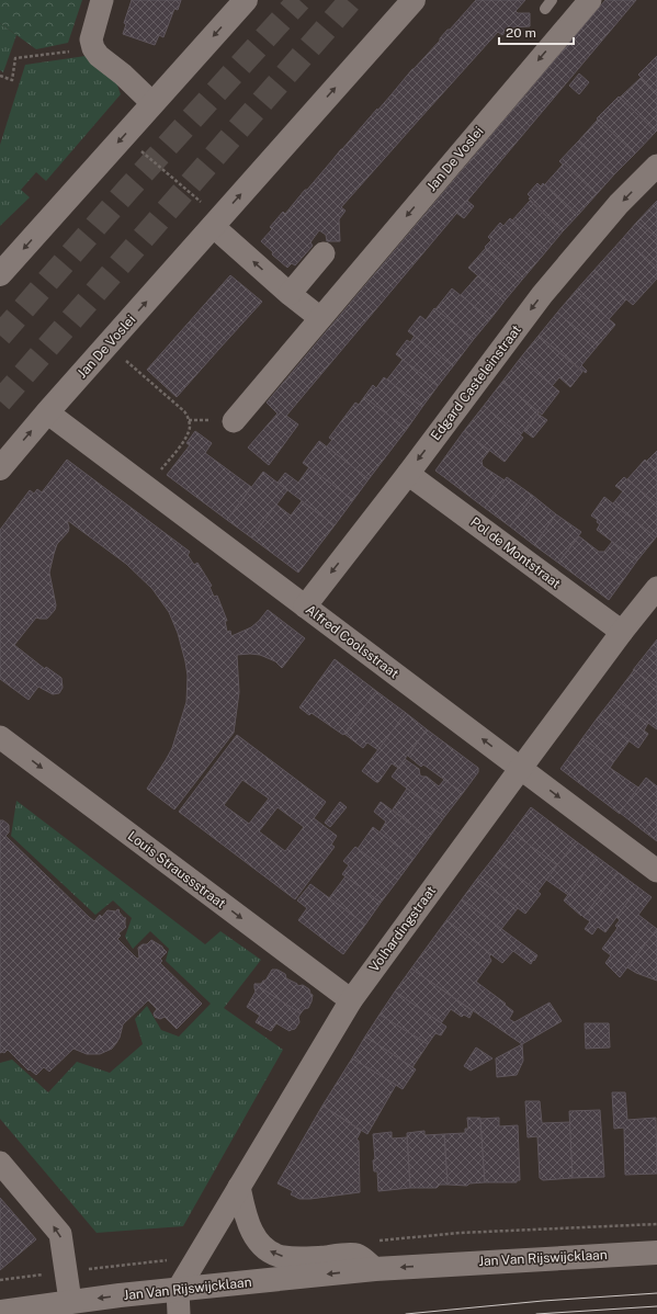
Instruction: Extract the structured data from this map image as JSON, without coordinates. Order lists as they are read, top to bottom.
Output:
{
  "streets": {
    "main road": ["Jan De Voslei", "Jan Van Rijswijcklaan"],
    "street": [
      "Edgard Casteleinstraat",
      "Pol de Montstraat",
      "Alfred Coolsstraat",
      "Louis Straussstraat",
      "Volhardingstraat"
    ]
  },
  "crossings": [
    ["Jan De Voslei", "Alfred Coolsstraat"],
    ["Edgard Casteleinstraat", "Pol de Montstraat"],
    ["Edgard Casteleinstraat", "Alfred Coolsstraat"],
    ["Pol de Montstraat", "Volhardingstraat"],
    ["Alfred Coolsstraat", "Volhardingstraat"],
    ["Louis Straussstraat", "Volhardingstraat"],
    ["Volhardingstraat", "Jan Van Rijswijcklaan"]
  ],
  "one_way": ["Edgard Casteleinstraat", "Louis Straussstraat", "Jan Van Rijswijcklaan"],
  "scale_bar": "20 m"
}
